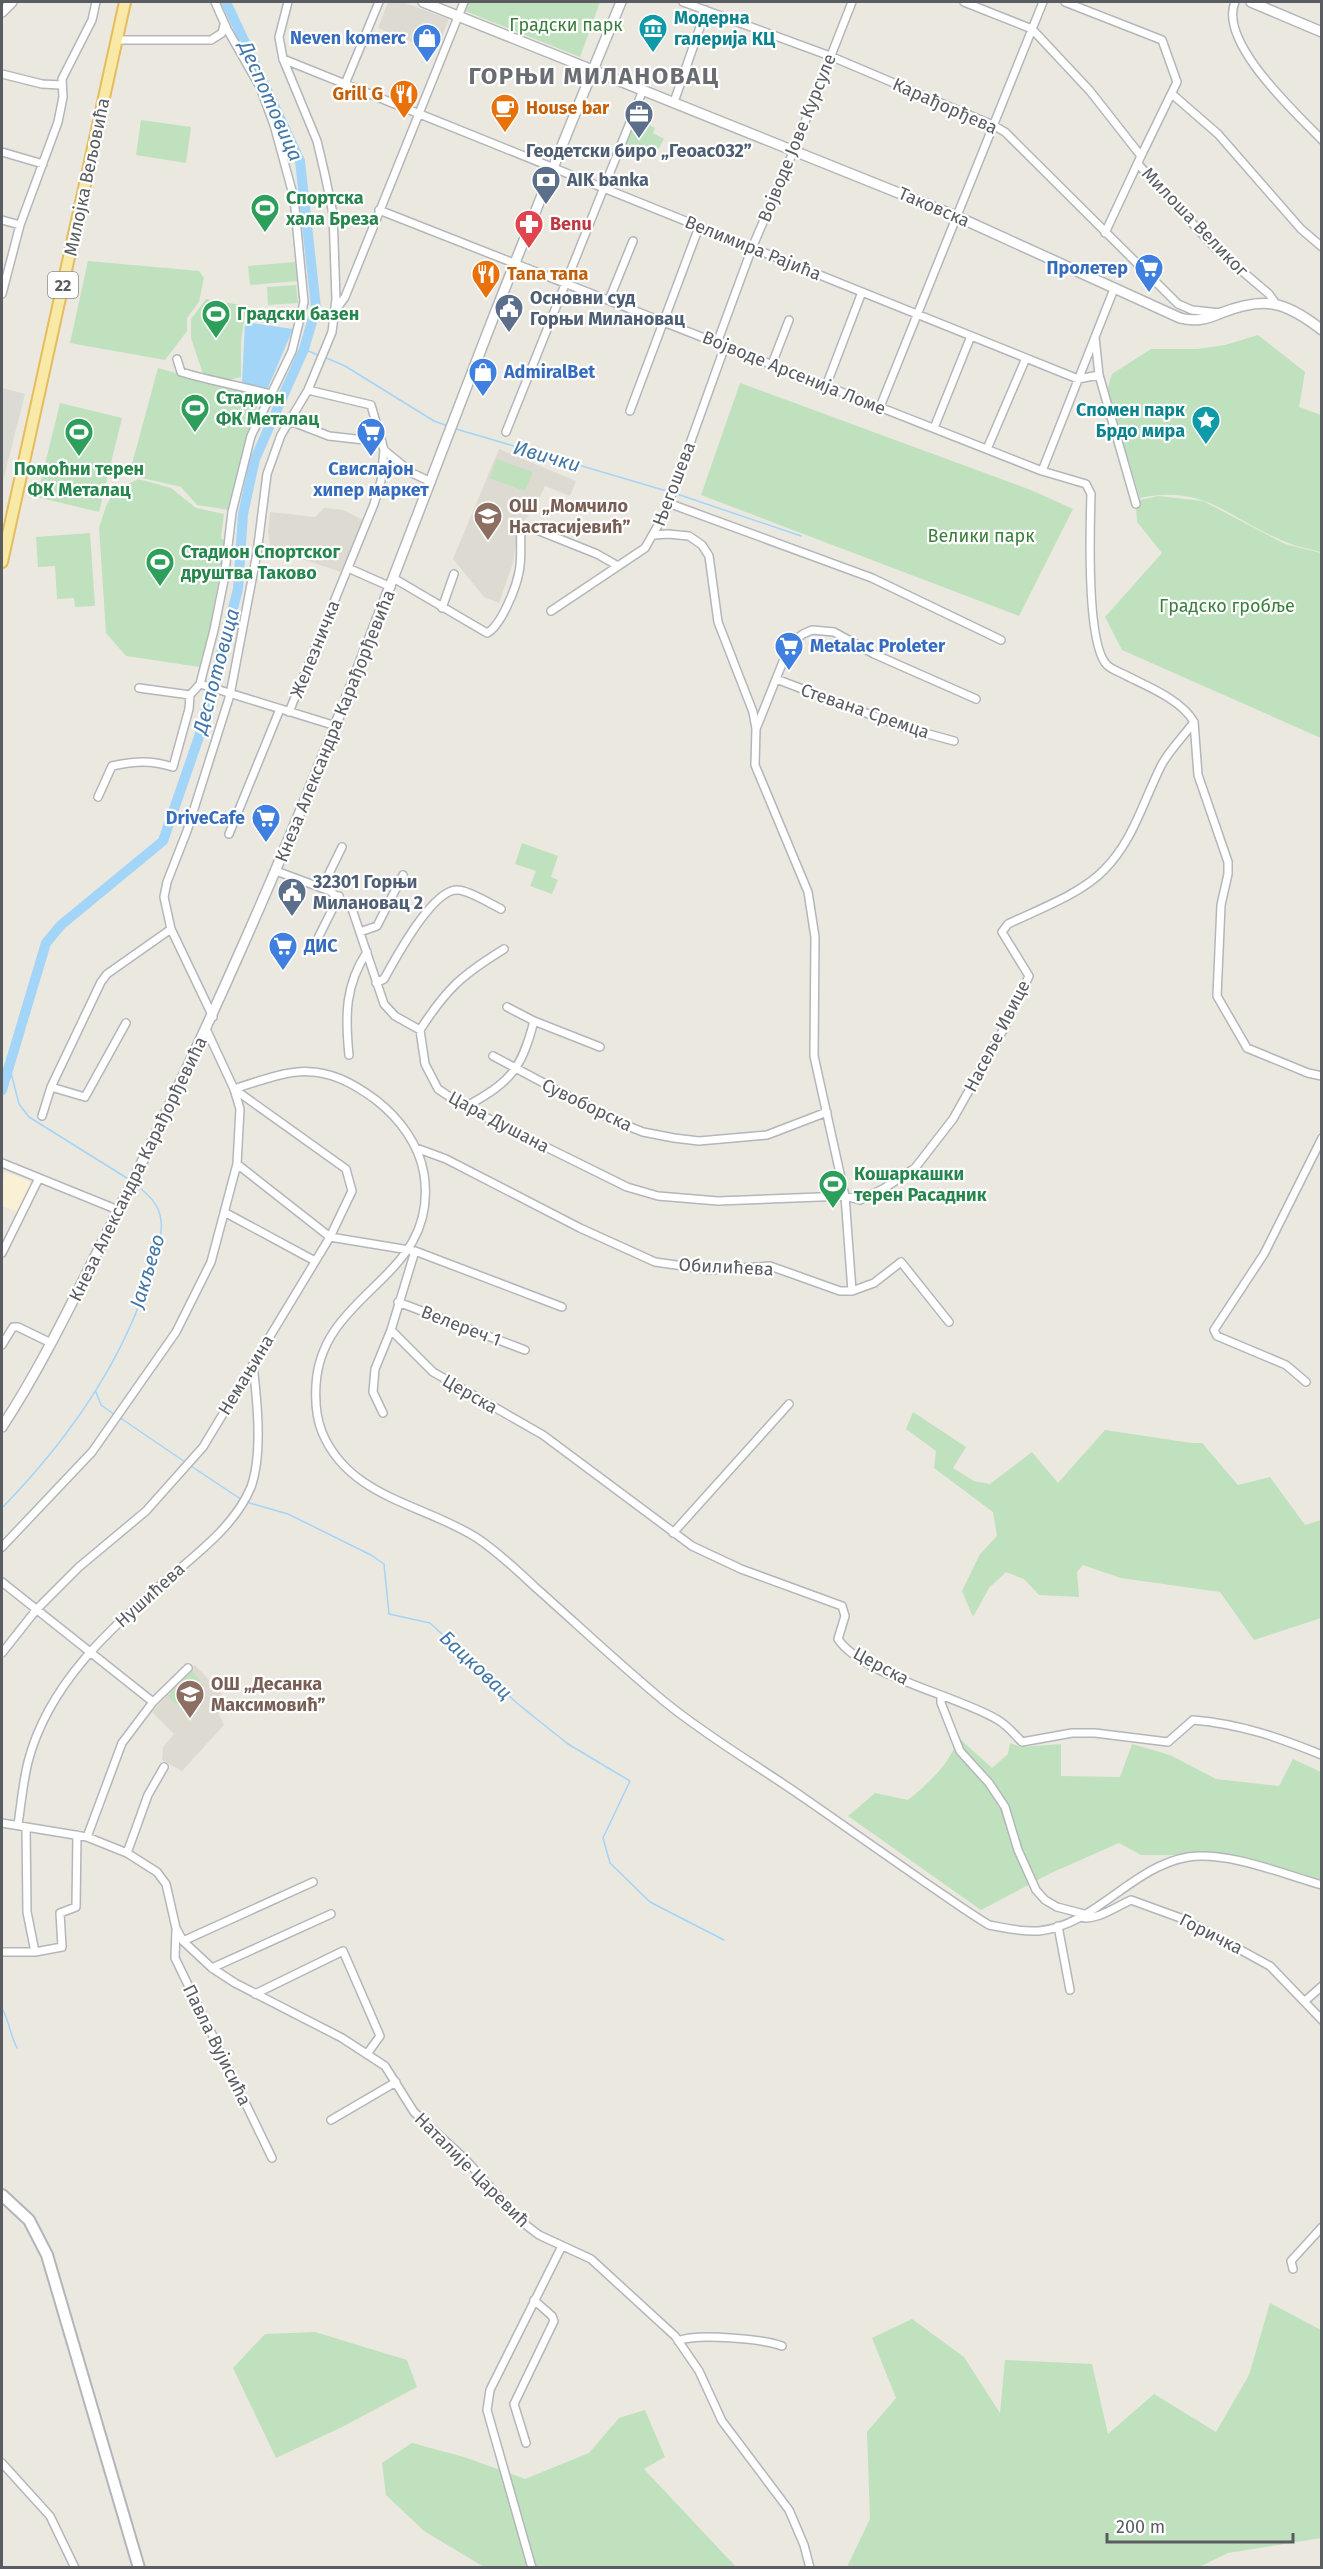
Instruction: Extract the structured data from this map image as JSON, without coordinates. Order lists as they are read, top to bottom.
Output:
{
  "streets": {
    "main road": ["Милојка Вељовића", "22"],
    "street": [
      "Карађорђева",
      "Војводе Јове Курсуле",
      "Таковска",
      "Милоша Великог",
      "Велимира Рајића",
      "Војводе Арсенија Ломе",
      "Његошева",
      "Железничка",
      "Стевана Сремца",
      "Кнеза Александра Карађорђевића",
      "Насеље Ивице",
      "Сувоборска",
      "Цара Душана",
      "Обилићева",
      "Велереч 1",
      "Немањина",
      "Церска",
      "Нушићева",
      "Горичка",
      "Павла Вујисића",
      "Наталије Царевић"
    ]
  },
  "crossings": [
    ["Карађорђева", "Војводе Јове Курсуле"],
    ["Карађорђева", "Таковска"],
    ["Војводе Јове Курсуле", "Таковска"],
    ["Војводе Јове Курсуле", "Велимира Рајића"],
    ["Војводе Јове Курсуле", "Војводе Арсенија Ломе"],
    ["Војводе Јове Курсуле", "Његошева"],
    ["Таковска", "Милоша Великог"],
    ["Таковска", "Кнеза Александра Карађорђевића"],
    ["Велимира Рајића", "Кнеза Александра Карађорђевића"],
    ["Војводе Арсенија Ломе", "Његошева"],
    ["Војводе Арсенија Ломе", "Кнеза Александра Карађорђевића"],
    ["Војводе Арсенија Ломе", "Насеље Ивице"],
    ["Насеље Ивице", "Цара Душана"],
    ["Немањина", "Нушићева"],
    ["Нушићева", "Наталије Царевић"],
    ["Павла Вујисића", "Наталије Царевић"]
  ],
  "districts": ["ГОРЊИ МИЛАНОВАЦ"],
  "water": [
    "Деспотовица",
    "Ивички",
    "Јакљево",
    "Бацковац"
  ],
  "parks": ["Градски парк", "Велики парк", "Градско гробље"],
  "places": {
    "museum": ["Модерна галерија КЦ"],
    "shop": ["Neven komerc", "AdmiralBet"],
    "restaurant": ["Grill G", "Тапа тапа"],
    "cafe": ["House bar"],
    "office": ["Геодетски биро „Геоас032”"],
    "bank": ["AIK banka"],
    "sports": [
      "Спортска хала Бреза",
      "Градски базен",
      "Стадион ФК Металац",
      "Помоћни терен ФК Металац",
      "Стадион Спортског друштва Таково",
      "Кошаркашки терен Расадник"
    ],
    "pharmacy": ["Benu"],
    "supermarket": [
      "Пролетер",
      "Свислајон хипер маркет",
      "Metalac Proleter",
      "DriveCafe",
      "ДИС"
    ],
    "public building": ["Основни суд Горњи Милановац", "32301 Горњи Милановац 2"],
    "place": ["Спомен парк Брдо мира"],
    "school or university": ["ОШ „Момчило Настасијевић”", "ОШ „Десанка Максимовић”"]
  },
  "scale_bar": "200 m"
}
